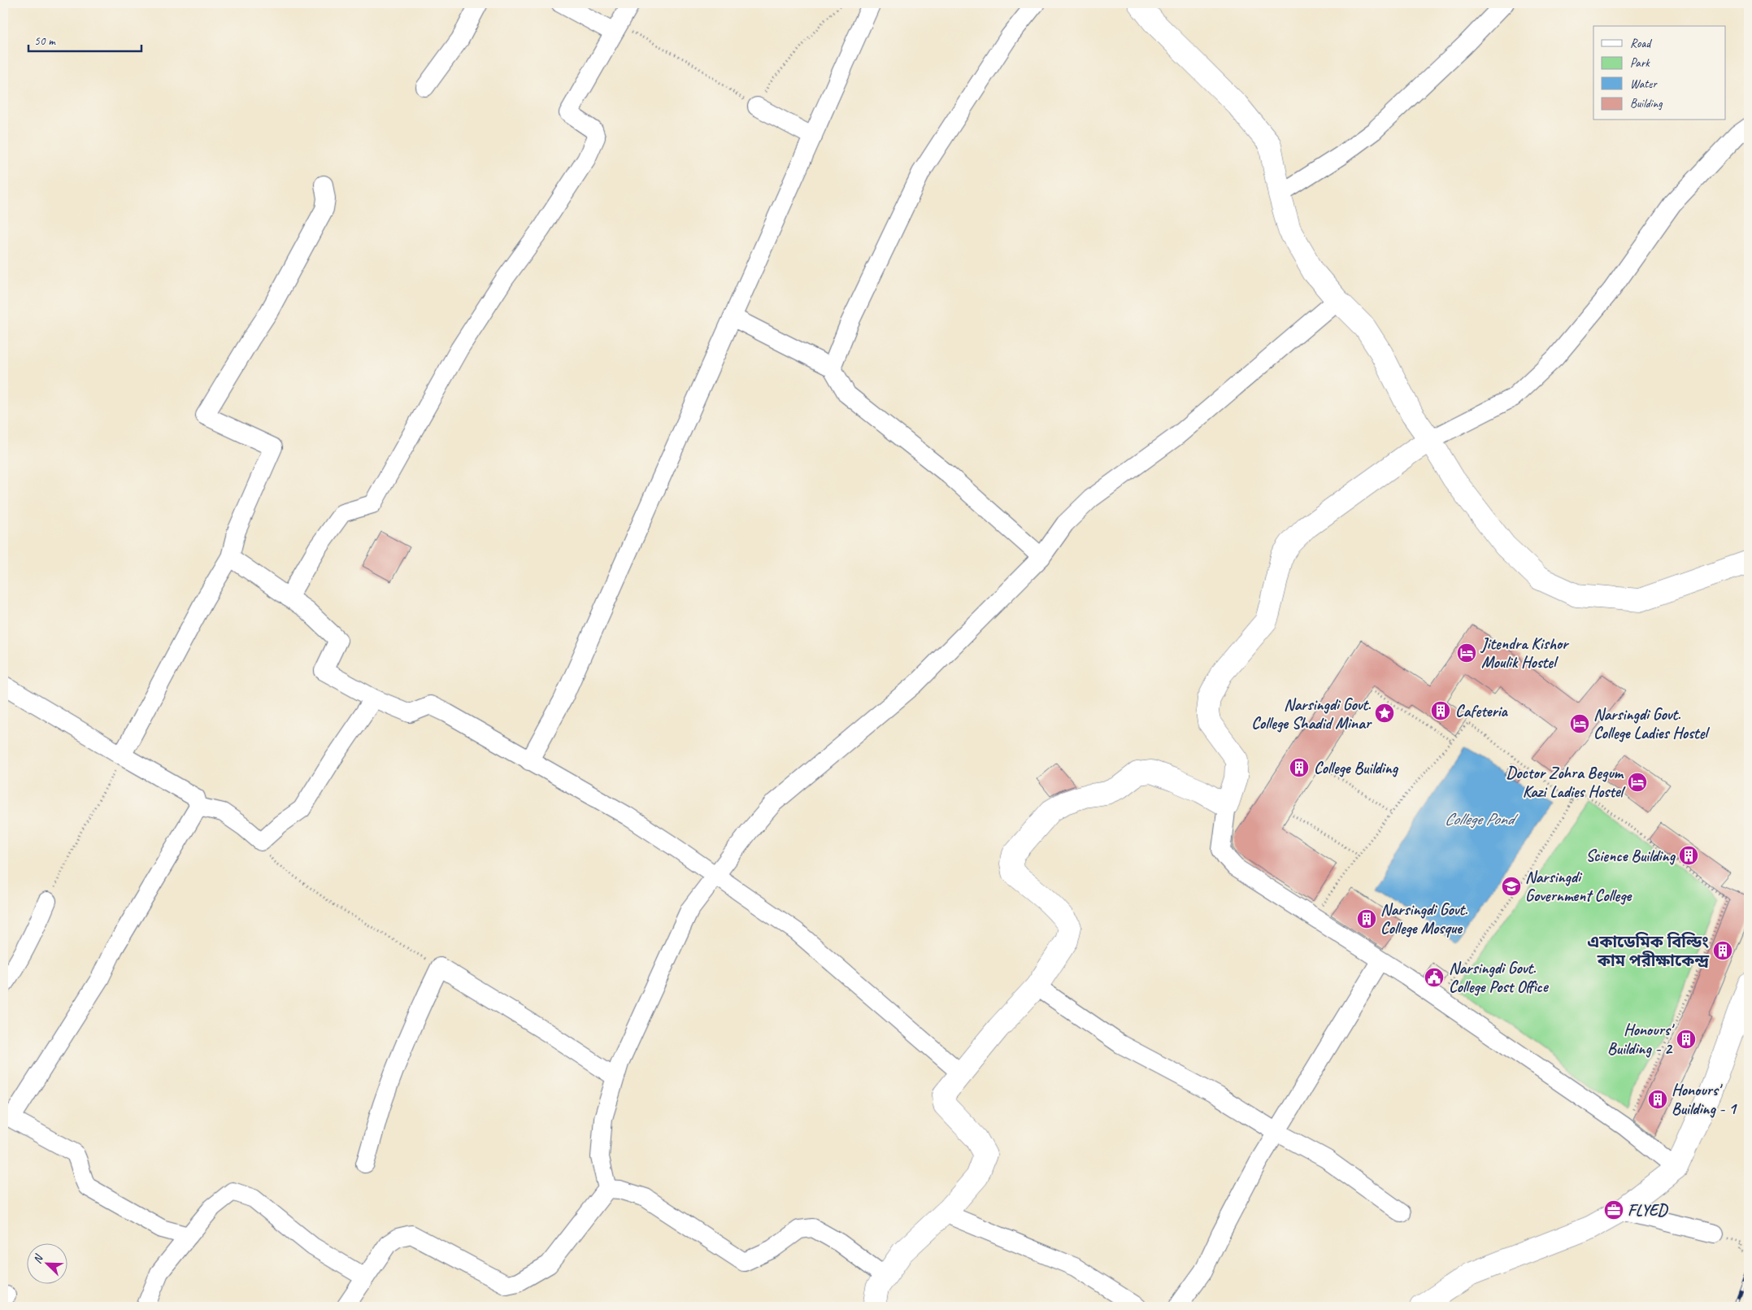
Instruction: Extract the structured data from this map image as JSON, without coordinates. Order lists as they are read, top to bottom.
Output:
{
  "water": ["College Pond"],
  "places": {
    "hotel": ["Jitendra Kishor Moulik Hostel", "Narsingdi Govt. College Ladies Hostel", "Doctor Zohra Begum Kazi Ladies Hostel"],
    "building": [
      "Cafeteria",
      "College Building",
      "Science Building",
      "Narsingdi Govt. College Mosque",
      "একাডেমিক বিল্ডিং কাম পরীক্ষাকেন্দ্র",
      "Honours' Building - 2",
      "Honours' Building - 1"
    ],
    "place": ["Narsingdi Govt. College Shadid Minar"],
    "school or university": ["Narsingdi Government College"],
    "public building": ["Narsingdi Govt. College Post Office"],
    "office": ["FLYED"]
  },
  "legend": [
    "Road",
    "Park",
    "Water",
    "Building"
  ],
  "scale_bar": "50 m",
  "north": "top left"
}
